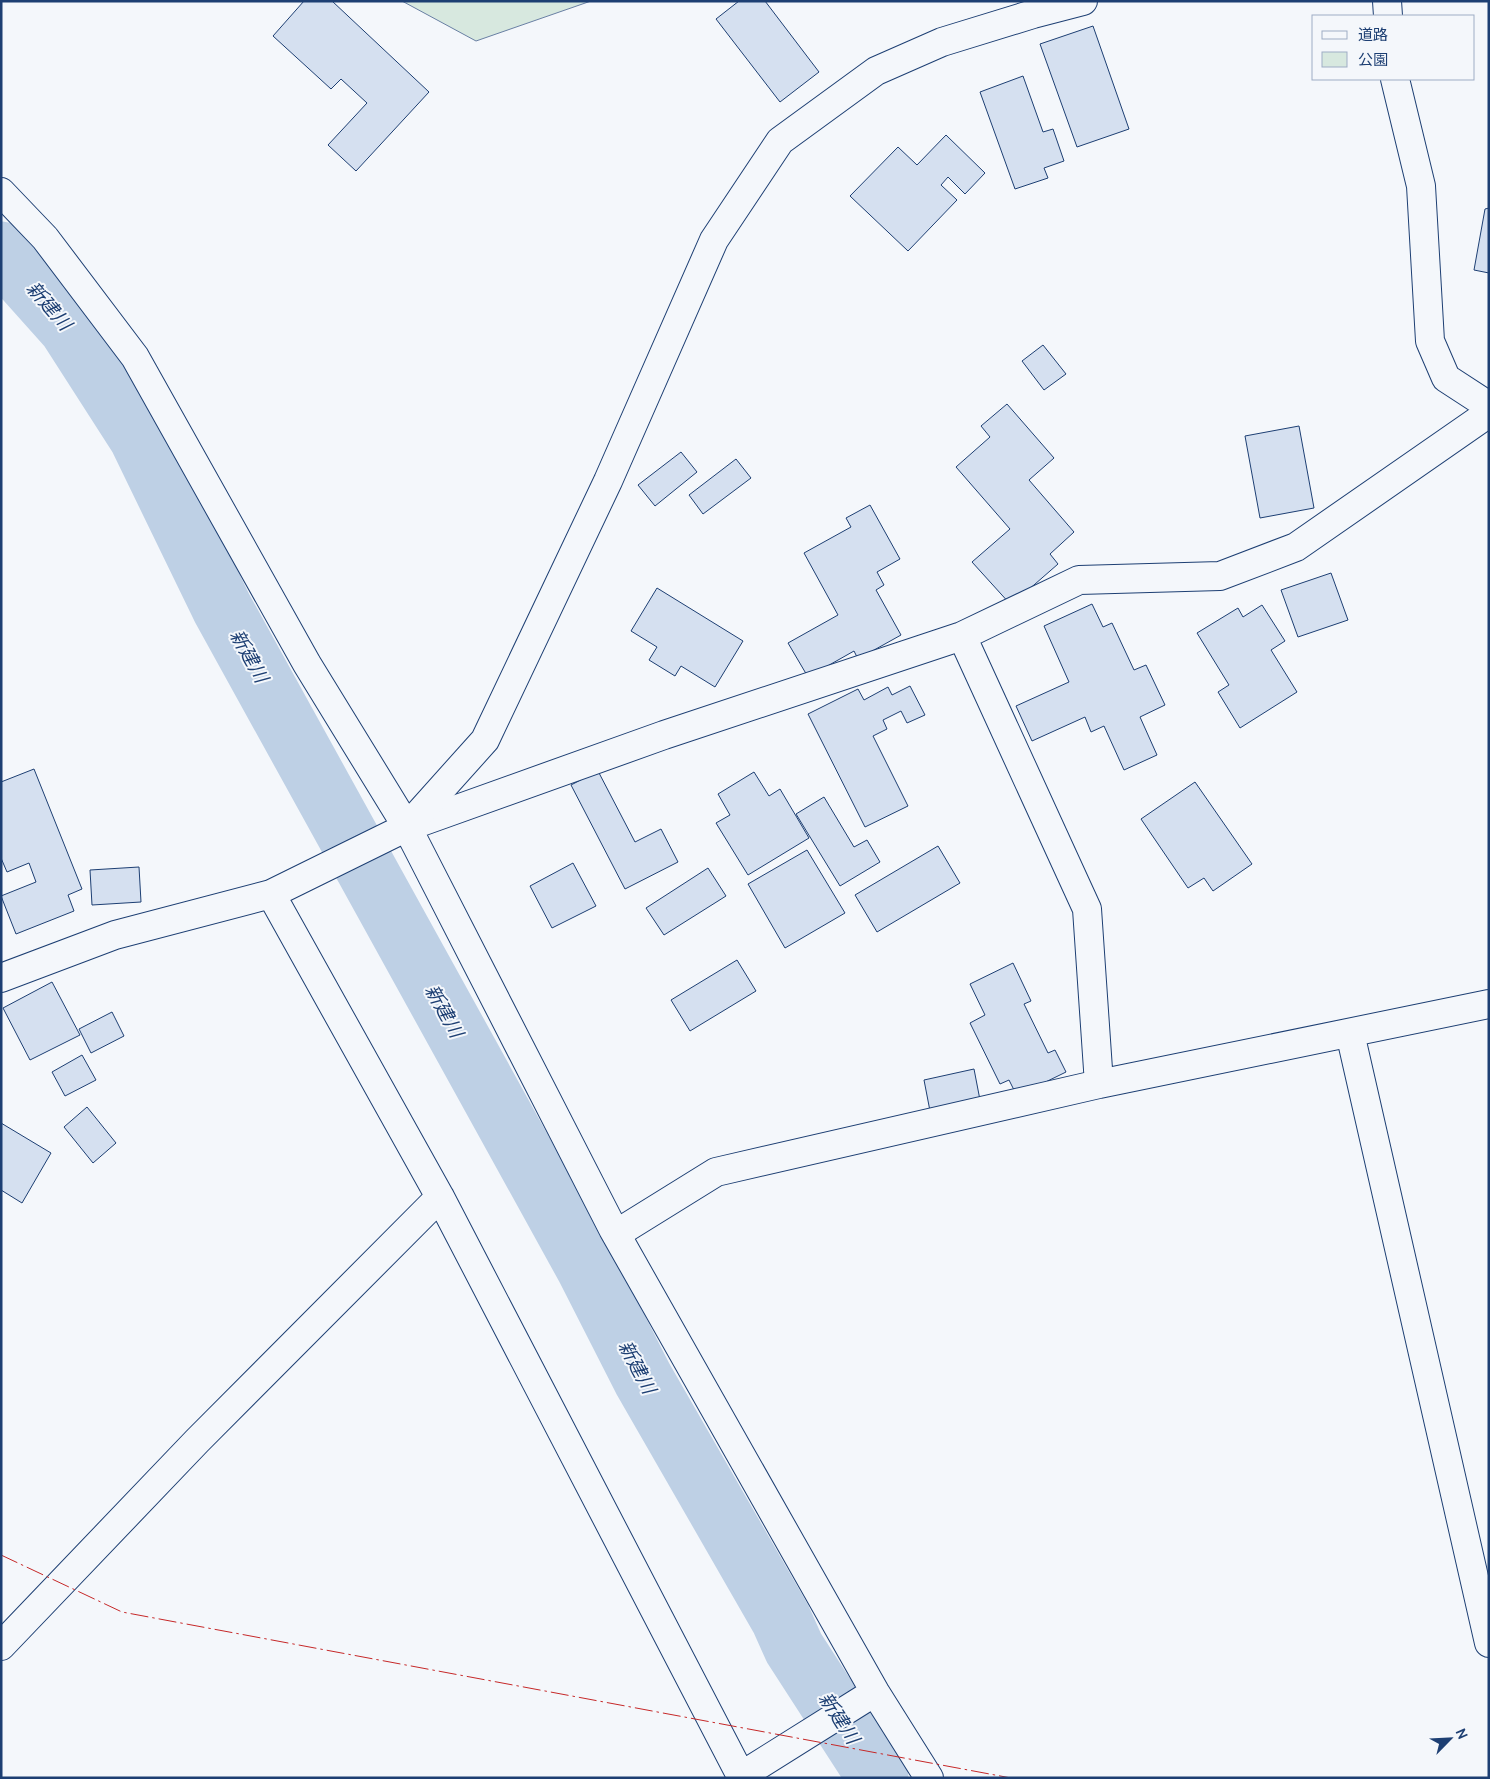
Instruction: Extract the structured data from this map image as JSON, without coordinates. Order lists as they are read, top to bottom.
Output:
{
  "water": ["新建川"],
  "legend": ["道路", "公園"],
  "north": "top right"
}
